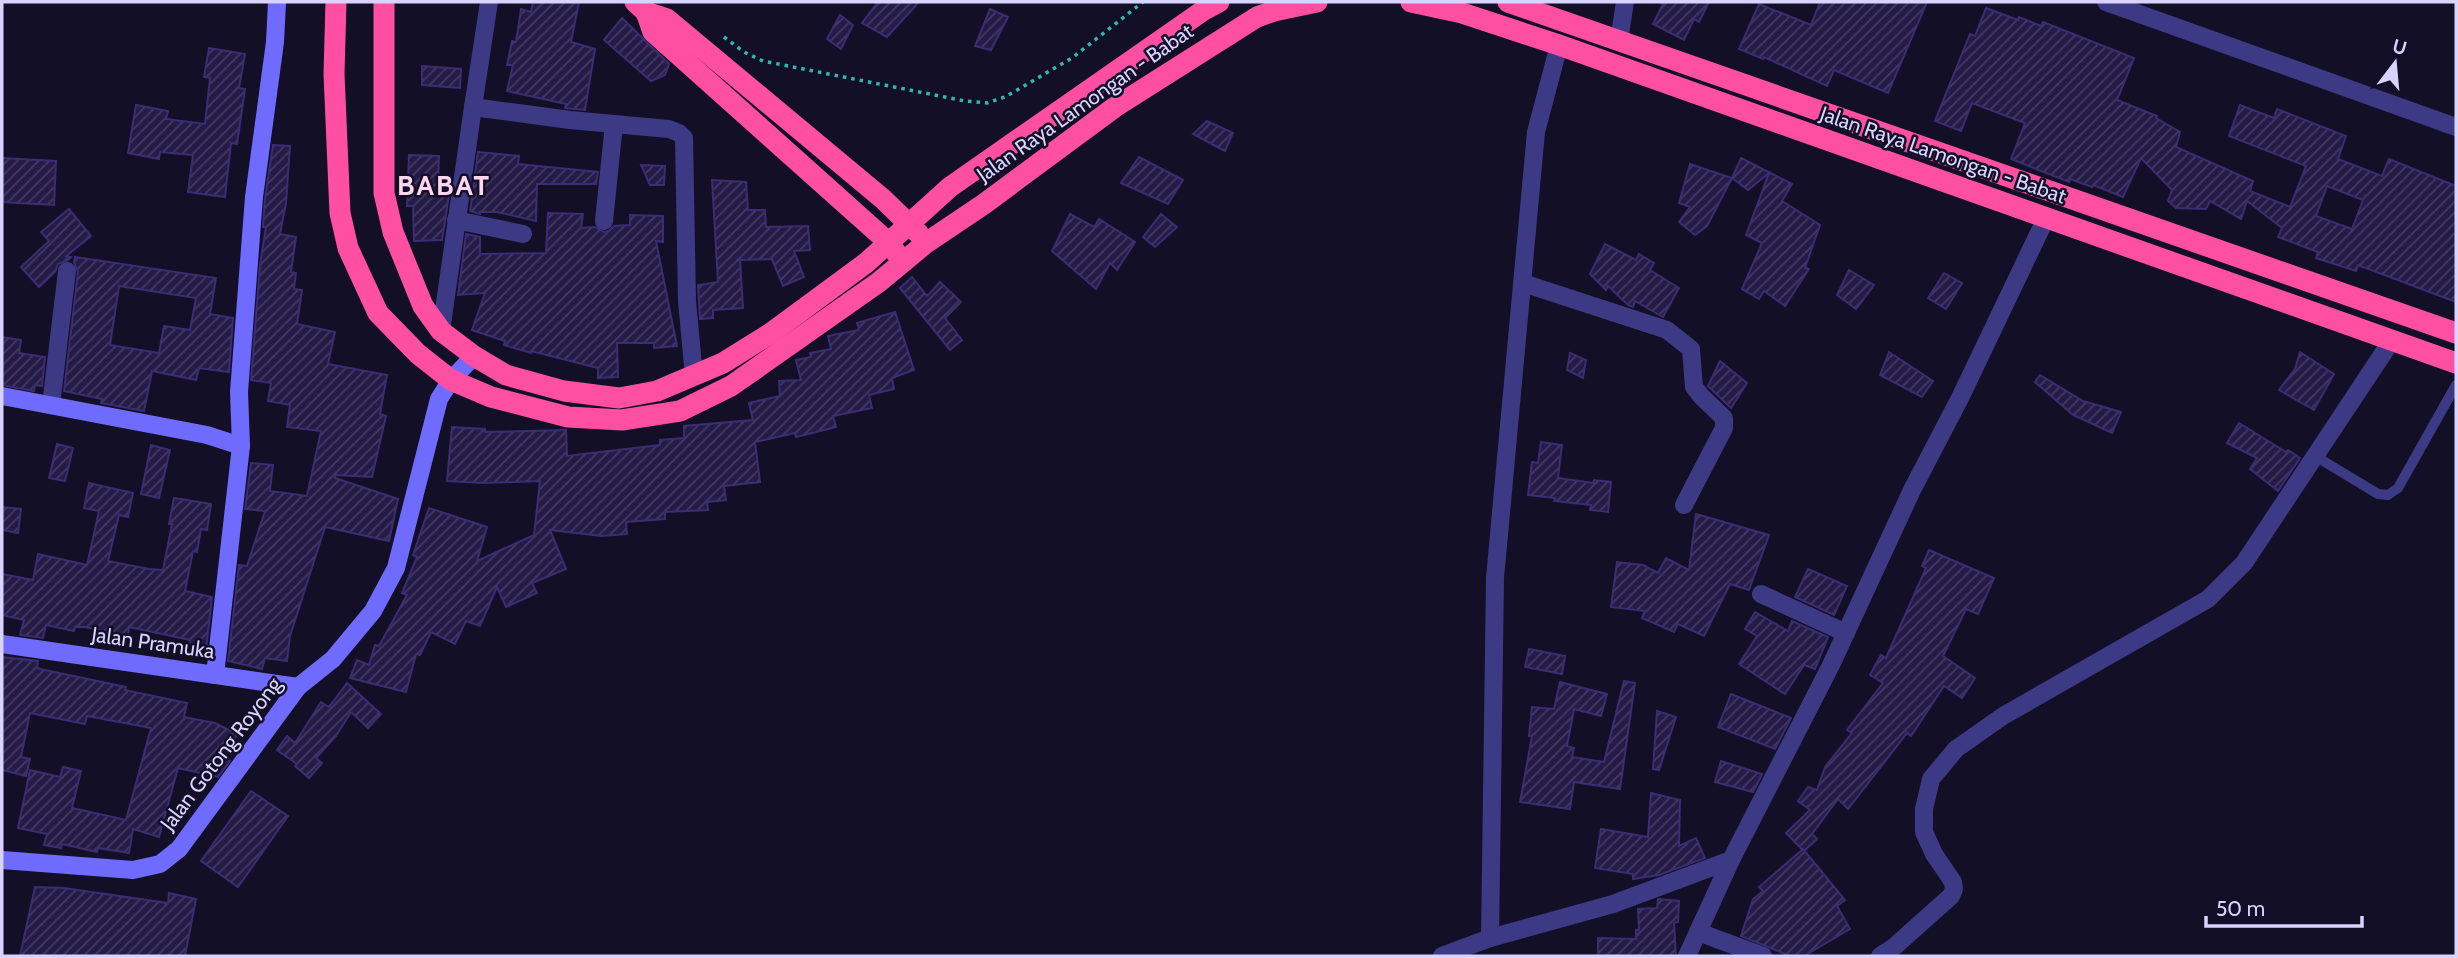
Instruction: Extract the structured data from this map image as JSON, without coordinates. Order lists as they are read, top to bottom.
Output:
{
  "streets": {
    "highway": ["Jalan Raya Lamongan - Babat"],
    "street": ["Jalan Pramuka", "Jalan Gotong Royong"]
  },
  "crossings": [
    ["Jalan Raya Lamongan - Babat", "Jalan Gotong Royong"],
    ["Jalan Pramuka", "Jalan Gotong Royong"]
  ],
  "districts": ["BABAT"],
  "scale_bar": "50 m",
  "north": "top"
}
